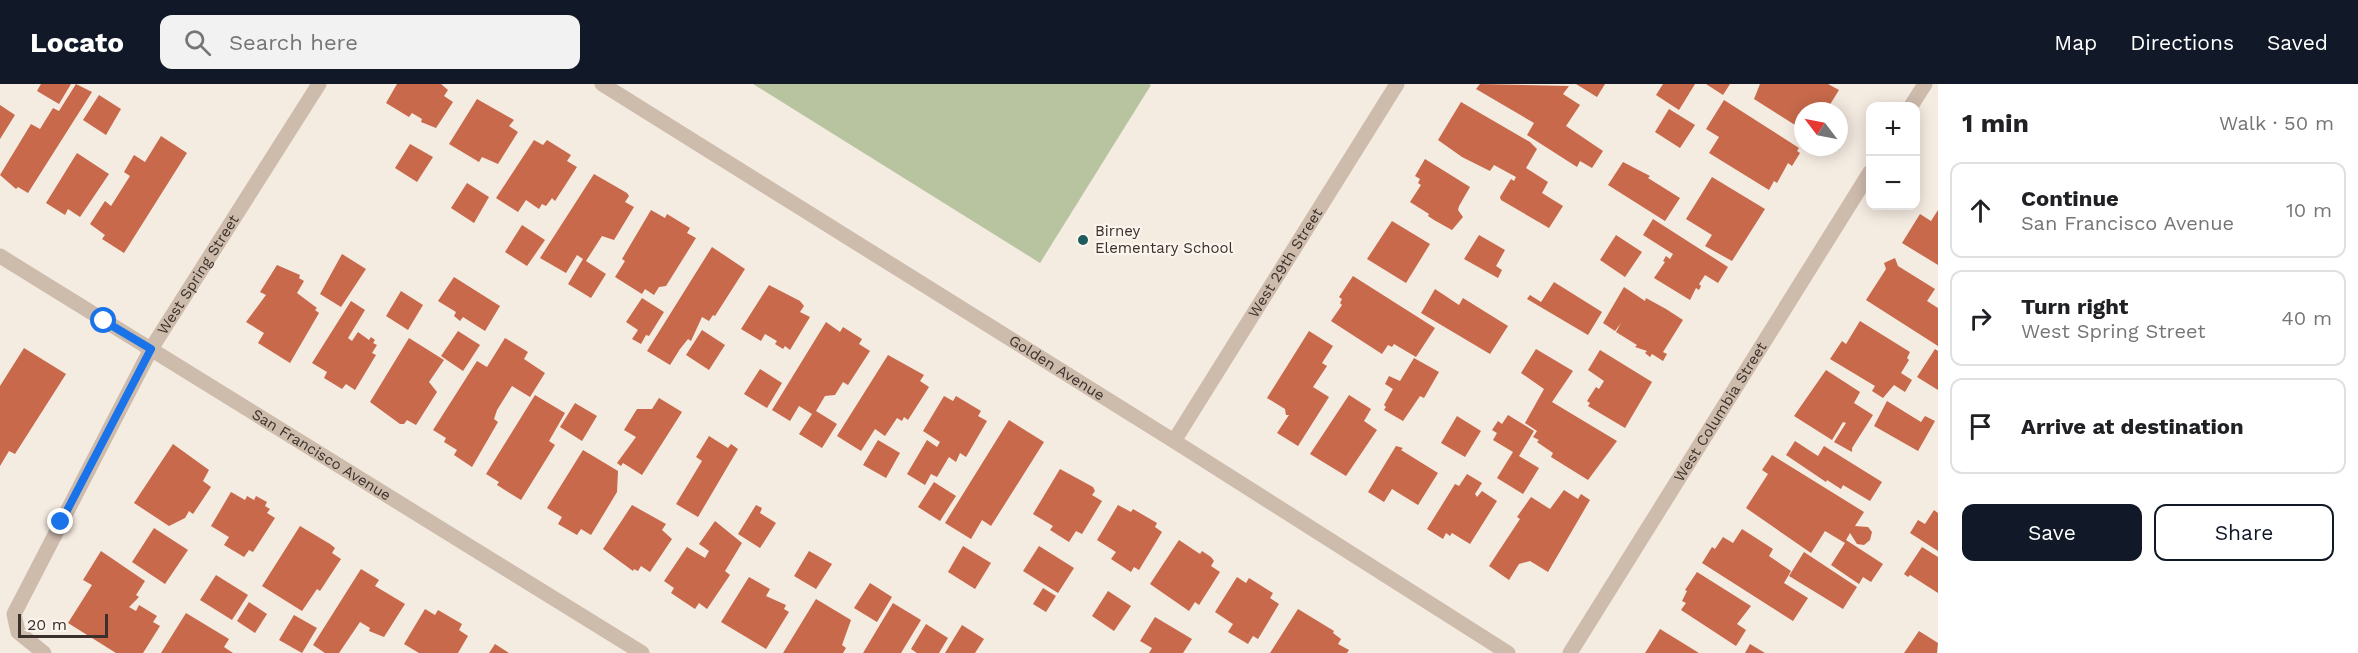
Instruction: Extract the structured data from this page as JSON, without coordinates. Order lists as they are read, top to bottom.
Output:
{
  "streets": {
    "street": [
      "West 29th Street",
      "West Spring Street",
      "Golden Avenue",
      "West Columbia Street",
      "San Francisco Avenue"
    ]
  },
  "crossings": [
    ["West 29th Street", "Golden Avenue"],
    ["West Spring Street", "San Francisco Avenue"]
  ],
  "places": ["Birney Elementary School"],
  "scale_bar": "20 m",
  "north": "top left",
  "page": {
    "header": "Locato",
    "search": "Search here",
    "nav": ["Map", "Directions", "Saved"],
    "heading": ["1 min", "Walk · 50 m"],
    "map_buttons": ["+", "−"],
    "list": [
      ["Continue", "San Francisco Avenue", "10 m"],
      ["Turn right", "West Spring Street", "40 m"],
      "Arrive at destination"
    ],
    "buttons": ["Save", "Share"],
    "scale": "20 m"
  }
}
